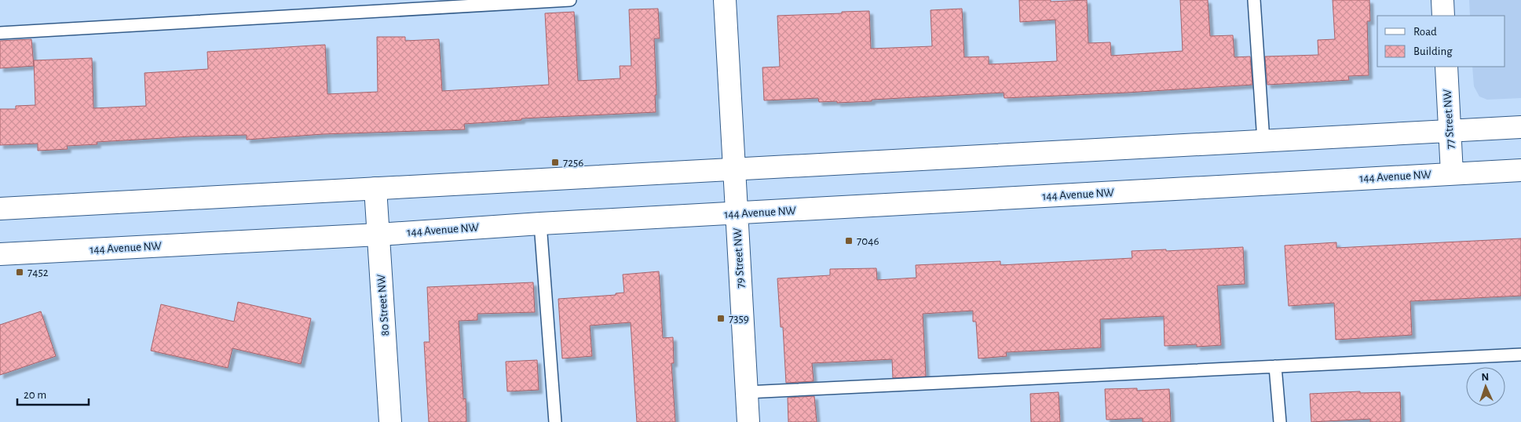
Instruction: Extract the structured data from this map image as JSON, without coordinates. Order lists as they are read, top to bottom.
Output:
{
  "streets": {
    "street": [
      "77 Street NW",
      "144 Avenue NW",
      "79 Street NW",
      "80 Street NW"
    ]
  },
  "crossings": [
    ["77 Street NW", "144 Avenue NW"],
    ["144 Avenue NW", "79 Street NW"],
    ["144 Avenue NW", "80 Street NW"]
  ],
  "places": {
    "transit": [
      "7256",
      "7046",
      "7452",
      "7359"
    ]
  },
  "legend": ["Road", "Building"],
  "scale_bar": "20 m",
  "north": "top"
}
